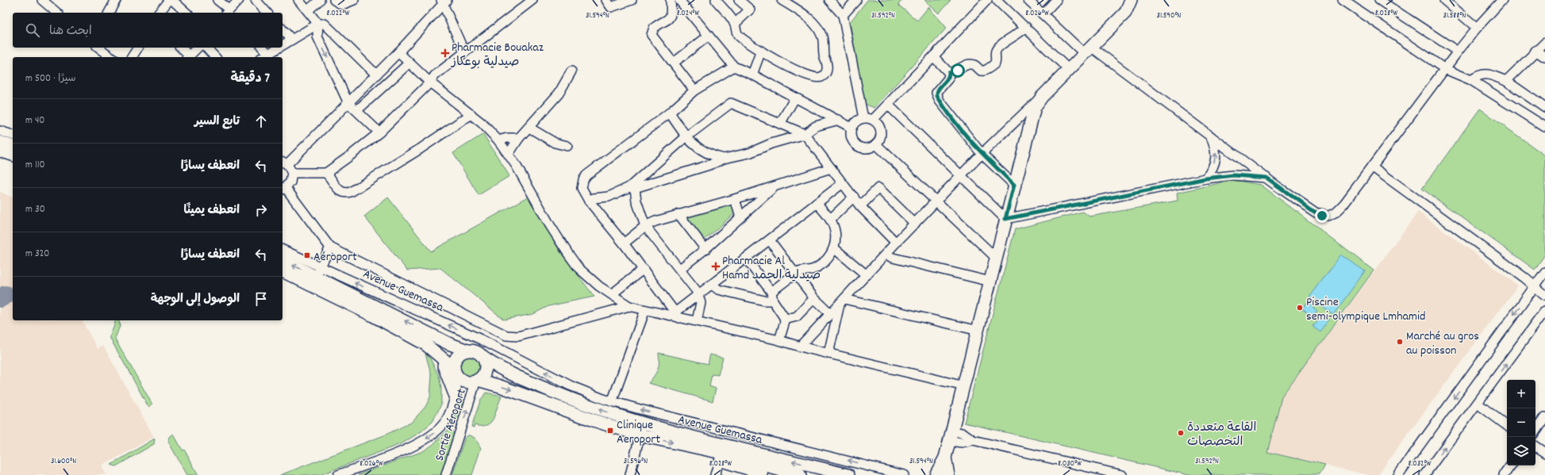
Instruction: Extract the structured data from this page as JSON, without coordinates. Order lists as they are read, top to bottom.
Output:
{
  "streets": {
    "main road": ["Avenue Guemassa"],
    "street": ["Sortie Aéroport"]
  },
  "crossings": [
    ["Avenue Guemassa", "Sortie Aéroport"]
  ],
  "one_way": ["Sortie Aéroport"],
  "places": {
    "health": ["Pharmacie Bouakaz صيدلية بوعكاز", "Pharmacie Al Hamd صيدلية الحمد"],
    "transit": ["Aéroport", "Clinique Aeroport"],
    "other": ["Piscine semi-olympique Lmhamid", "Marché au gros au poisson", "القاعة متعددة التخصصات"]
  },
  "page": {
    "search": "ابحث هنا",
    "heading": ["7 دقيقة", "سيرًا · 500 m"],
    "list": [
      ["تابع السير", "40 m"],
      ["انعطف يسارًا", "110 m"],
      ["انعطف يمينًا", "30 m"],
      ["انعطف يسارًا", "320 m"],
      "الوصول إلى الوجهة"
    ],
    "map_buttons": ["+", "−"]
  },
  "coordinates": [
    "8.022°W",
    "8.024°W",
    "8.026°W",
    "8.028°W",
    "31.594°N",
    "31.592°N",
    "31.590°N",
    "31.588°N",
    "31.600°N",
    "31.596°N",
    "8.030°W",
    "8.032°W"
  ]
}
